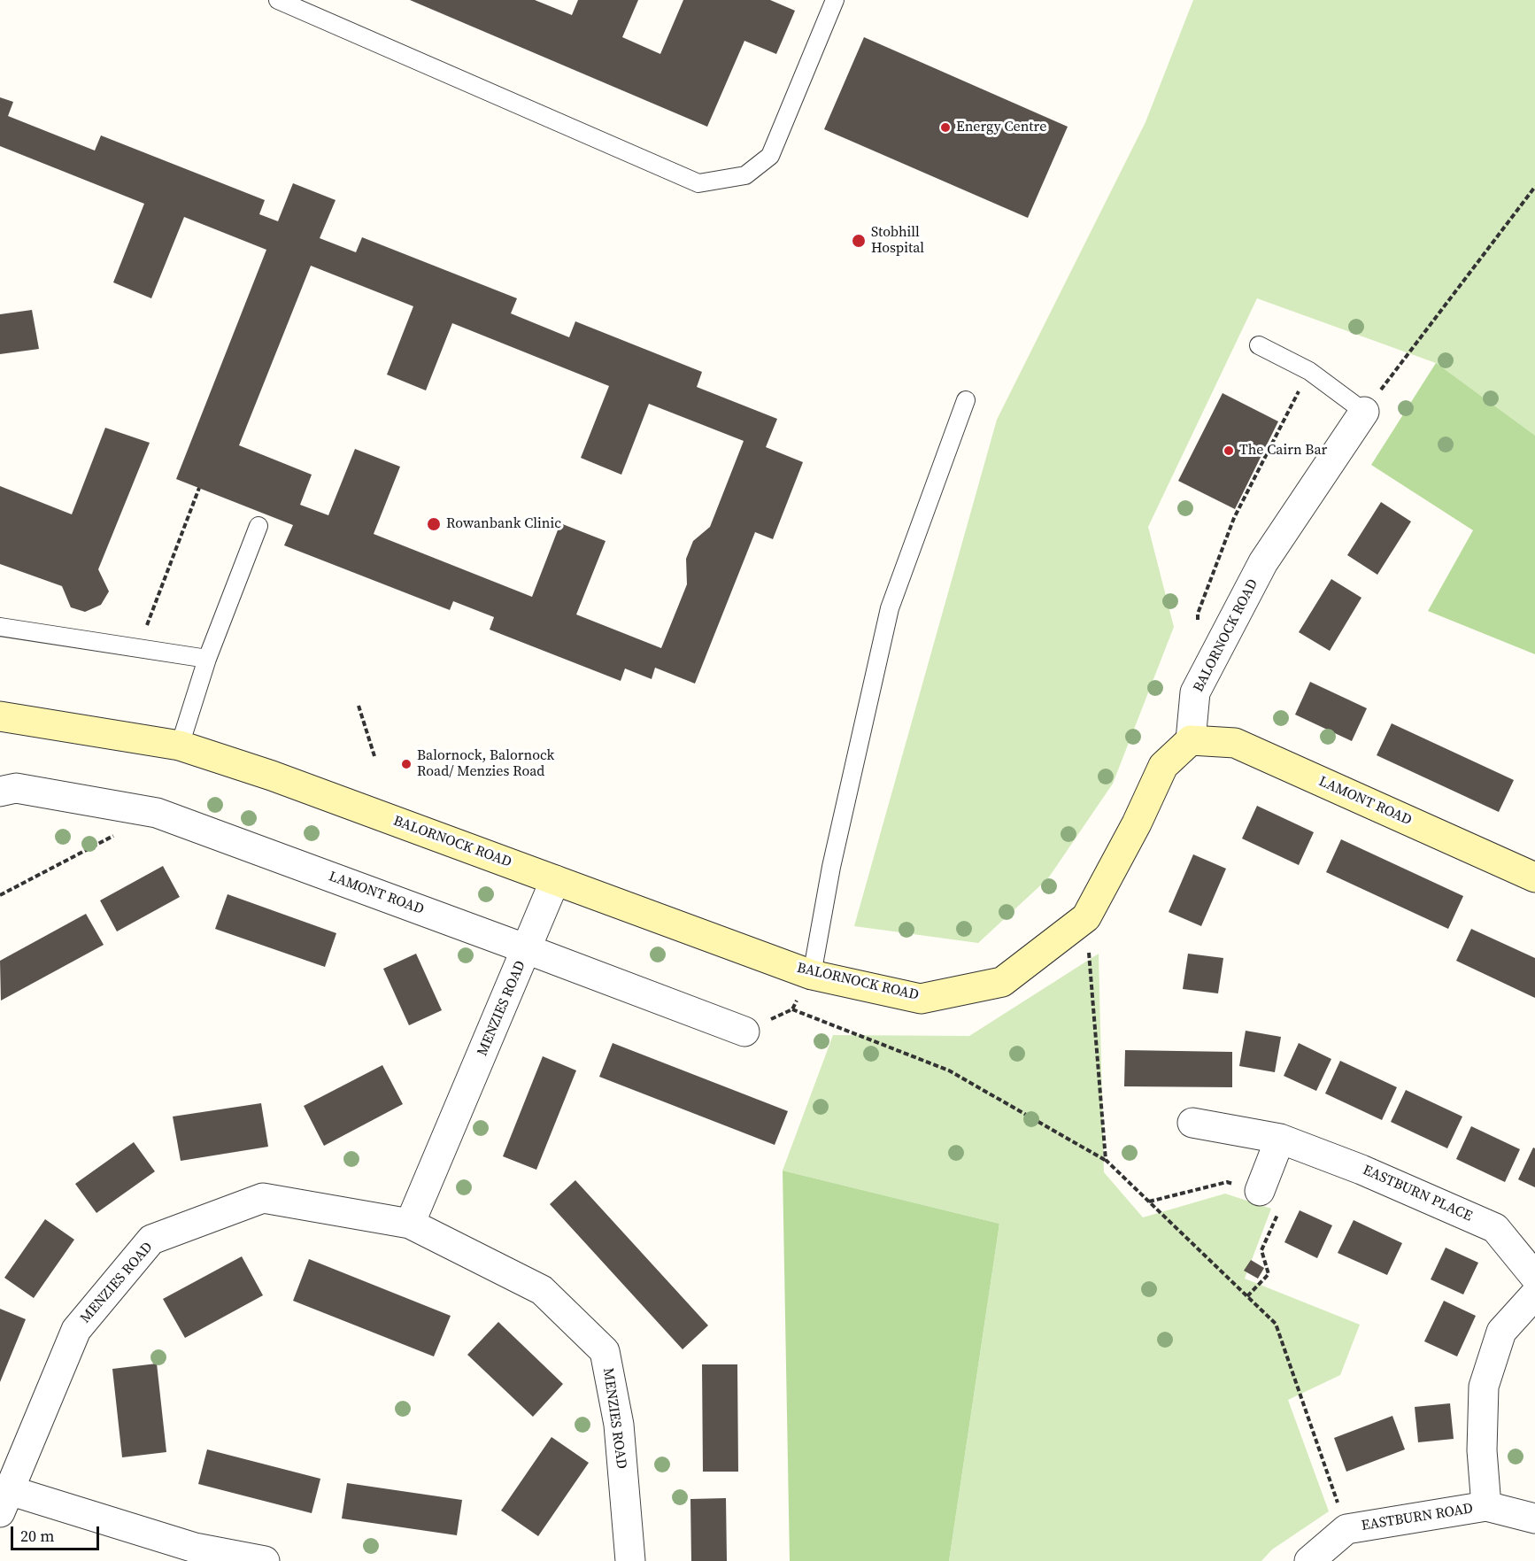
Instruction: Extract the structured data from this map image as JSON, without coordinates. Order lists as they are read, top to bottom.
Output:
{
  "streets": {
    "street": [
      "BALORNOCK ROAD",
      "LAMONT ROAD",
      "MENZIES ROAD",
      "EASTBURN PLACE",
      "EASTBURN ROAD"
    ]
  },
  "crossings": [
    ["BALORNOCK ROAD", "LAMONT ROAD"],
    ["BALORNOCK ROAD", "MENZIES ROAD"],
    ["LAMONT ROAD", "MENZIES ROAD"]
  ],
  "places": [
    "Energy Centre",
    "Stobhill Hospital",
    "The Cairn Bar",
    "Rowanbank Clinic",
    "Balornock, Balornock Road/ Menzies Road"
  ],
  "scale_bar": "20 m"
}
